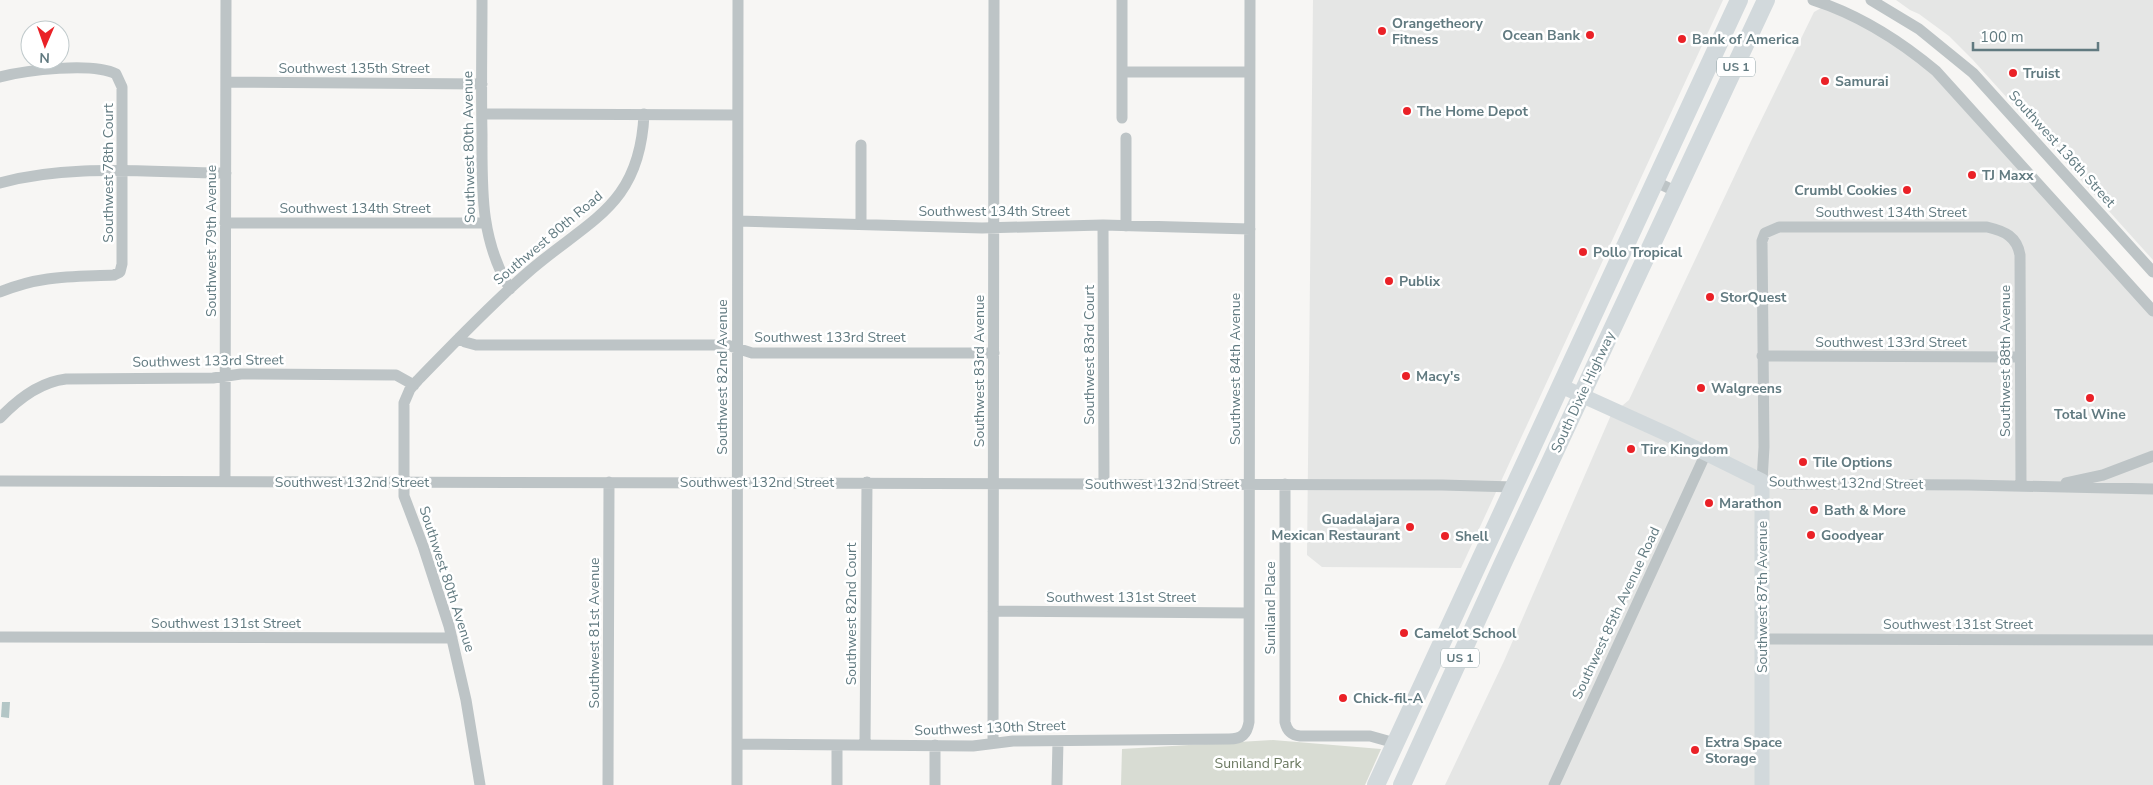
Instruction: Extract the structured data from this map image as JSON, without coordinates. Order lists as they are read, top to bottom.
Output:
{
  "streets": {
    "highway": ["US 1", "South Dixie Highway"],
    "main road": ["Southwest 132nd Street", "Southwest 87th Avenue"],
    "street": [
      "Southwest 135th Street",
      "Southwest 80th Avenue",
      "Southwest 136th Street",
      "Southwest 78th Court",
      "Southwest 134th Street",
      "Southwest 80th Road",
      "Southwest 79th Avenue",
      "Southwest 133rd Street",
      "Southwest 83rd Court",
      "Southwest 88th Avenue",
      "Southwest 84th Avenue",
      "Southwest 83rd Avenue",
      "Southwest 82nd Avenue",
      "Southwest 131st Street",
      "Suniland Place",
      "Southwest 85th Avenue Road",
      "Southwest 82nd Court",
      "Southwest 81st Avenue",
      "Southwest 130th Street"
    ]
  },
  "crossings": [
    ["Southwest 135th Street", "Southwest 80th Avenue"],
    ["Southwest 135th Street", "Southwest 79th Avenue"],
    ["Southwest 80th Avenue", "Southwest 134th Street"],
    ["Southwest 80th Avenue", "Southwest 80th Road"],
    ["Southwest 80th Avenue", "Southwest 133rd Street"],
    ["Southwest 80th Avenue", "Southwest 132nd Street"],
    ["Southwest 80th Avenue", "Southwest 131st Street"],
    ["Southwest 134th Street", "Southwest 79th Avenue"],
    ["Southwest 134th Street", "Southwest 83rd Court"],
    ["Southwest 134th Street", "Southwest 88th Avenue"],
    ["Southwest 134th Street", "Southwest 84th Avenue"],
    ["Southwest 134th Street", "Southwest 83rd Avenue"],
    ["Southwest 134th Street", "Southwest 82nd Avenue"],
    ["Southwest 134th Street", "Southwest 87th Avenue"],
    ["Southwest 80th Road", "Southwest 133rd Street"],
    ["Southwest 79th Avenue", "Southwest 133rd Street"],
    ["Southwest 79th Avenue", "Southwest 132nd Street"],
    ["Southwest 133rd Street", "Southwest 88th Avenue"],
    ["Southwest 133rd Street", "Southwest 83rd Avenue"],
    ["Southwest 133rd Street", "Southwest 82nd Avenue"],
    ["Southwest 133rd Street", "Southwest 87th Avenue"],
    ["Southwest 83rd Court", "Southwest 132nd Street"],
    ["Southwest 88th Avenue", "Southwest 132nd Street"],
    ["Southwest 84th Avenue", "Southwest 132nd Street"],
    ["Southwest 84th Avenue", "Southwest 131st Street"],
    ["Southwest 84th Avenue", "Southwest 130th Street"],
    ["Southwest 83rd Avenue", "Southwest 132nd Street"],
    ["Southwest 83rd Avenue", "Southwest 131st Street"],
    ["Southwest 83rd Avenue", "Southwest 130th Street"],
    ["Southwest 82nd Avenue", "Southwest 132nd Street"],
    ["Southwest 82nd Avenue", "Southwest 130th Street"],
    ["South Dixie Highway", "Southwest 132nd Street"],
    ["South Dixie Highway", "Suniland Place"],
    ["Southwest 132nd Street", "Southwest 87th Avenue"],
    ["Southwest 132nd Street", "Suniland Place"],
    ["Southwest 132nd Street", "Southwest 85th Avenue Road"],
    ["Southwest 132nd Street", "Southwest 82nd Court"],
    ["Southwest 132nd Street", "Southwest 81st Avenue"],
    ["Southwest 131st Street", "Southwest 87th Avenue"],
    ["Southwest 82nd Court", "Southwest 130th Street"]
  ],
  "parks": ["Suniland Park"],
  "places": [
    "Orangetheory Fitness",
    "Ocean Bank",
    "Bank of America",
    "Truist",
    "Samurai",
    "The Home Depot",
    "TJ Maxx",
    "Crumbl Cookies",
    "Pollo Tropical",
    "Publix",
    "StorQuest",
    "Macy's",
    "Walgreens",
    "Total Wine",
    "Tire Kingdom",
    "Tile Options",
    "Marathon",
    "Bath & More",
    "Guadalajara Mexican Restaurant",
    "Goodyear",
    "Shell",
    "Camelot School",
    "Chick-fil-A",
    "Extra Space Storage"
  ],
  "scale_bar": "100 m",
  "north": "bottom"
}
